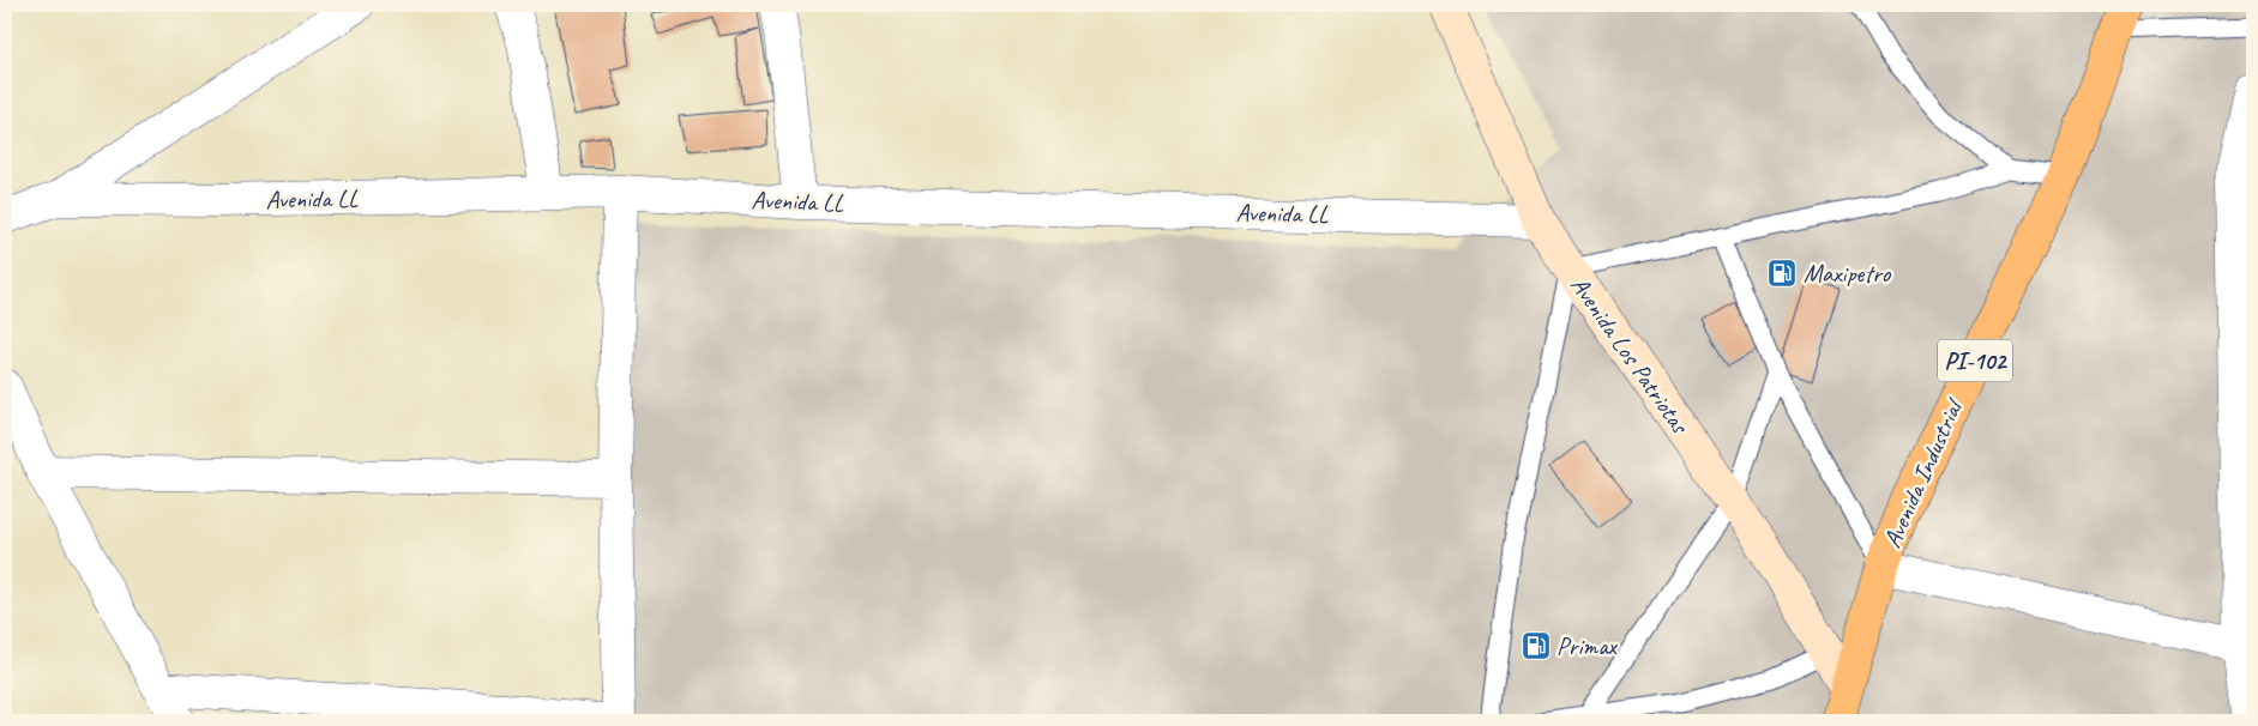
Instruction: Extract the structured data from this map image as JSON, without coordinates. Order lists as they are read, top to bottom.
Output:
{
  "streets": {
    "main road": ["PI-102", "Avenida Industrial"],
    "street": ["Avenida LL", "Avenida Los Patriotas"]
  },
  "crossings": [
    ["Avenida LL", "Avenida Los Patriotas"],
    ["Avenida Los Patriotas", "Avenida Industrial"]
  ],
  "places": {
    "fuel station": ["Maxipetro", "Primax"]
  }
}
